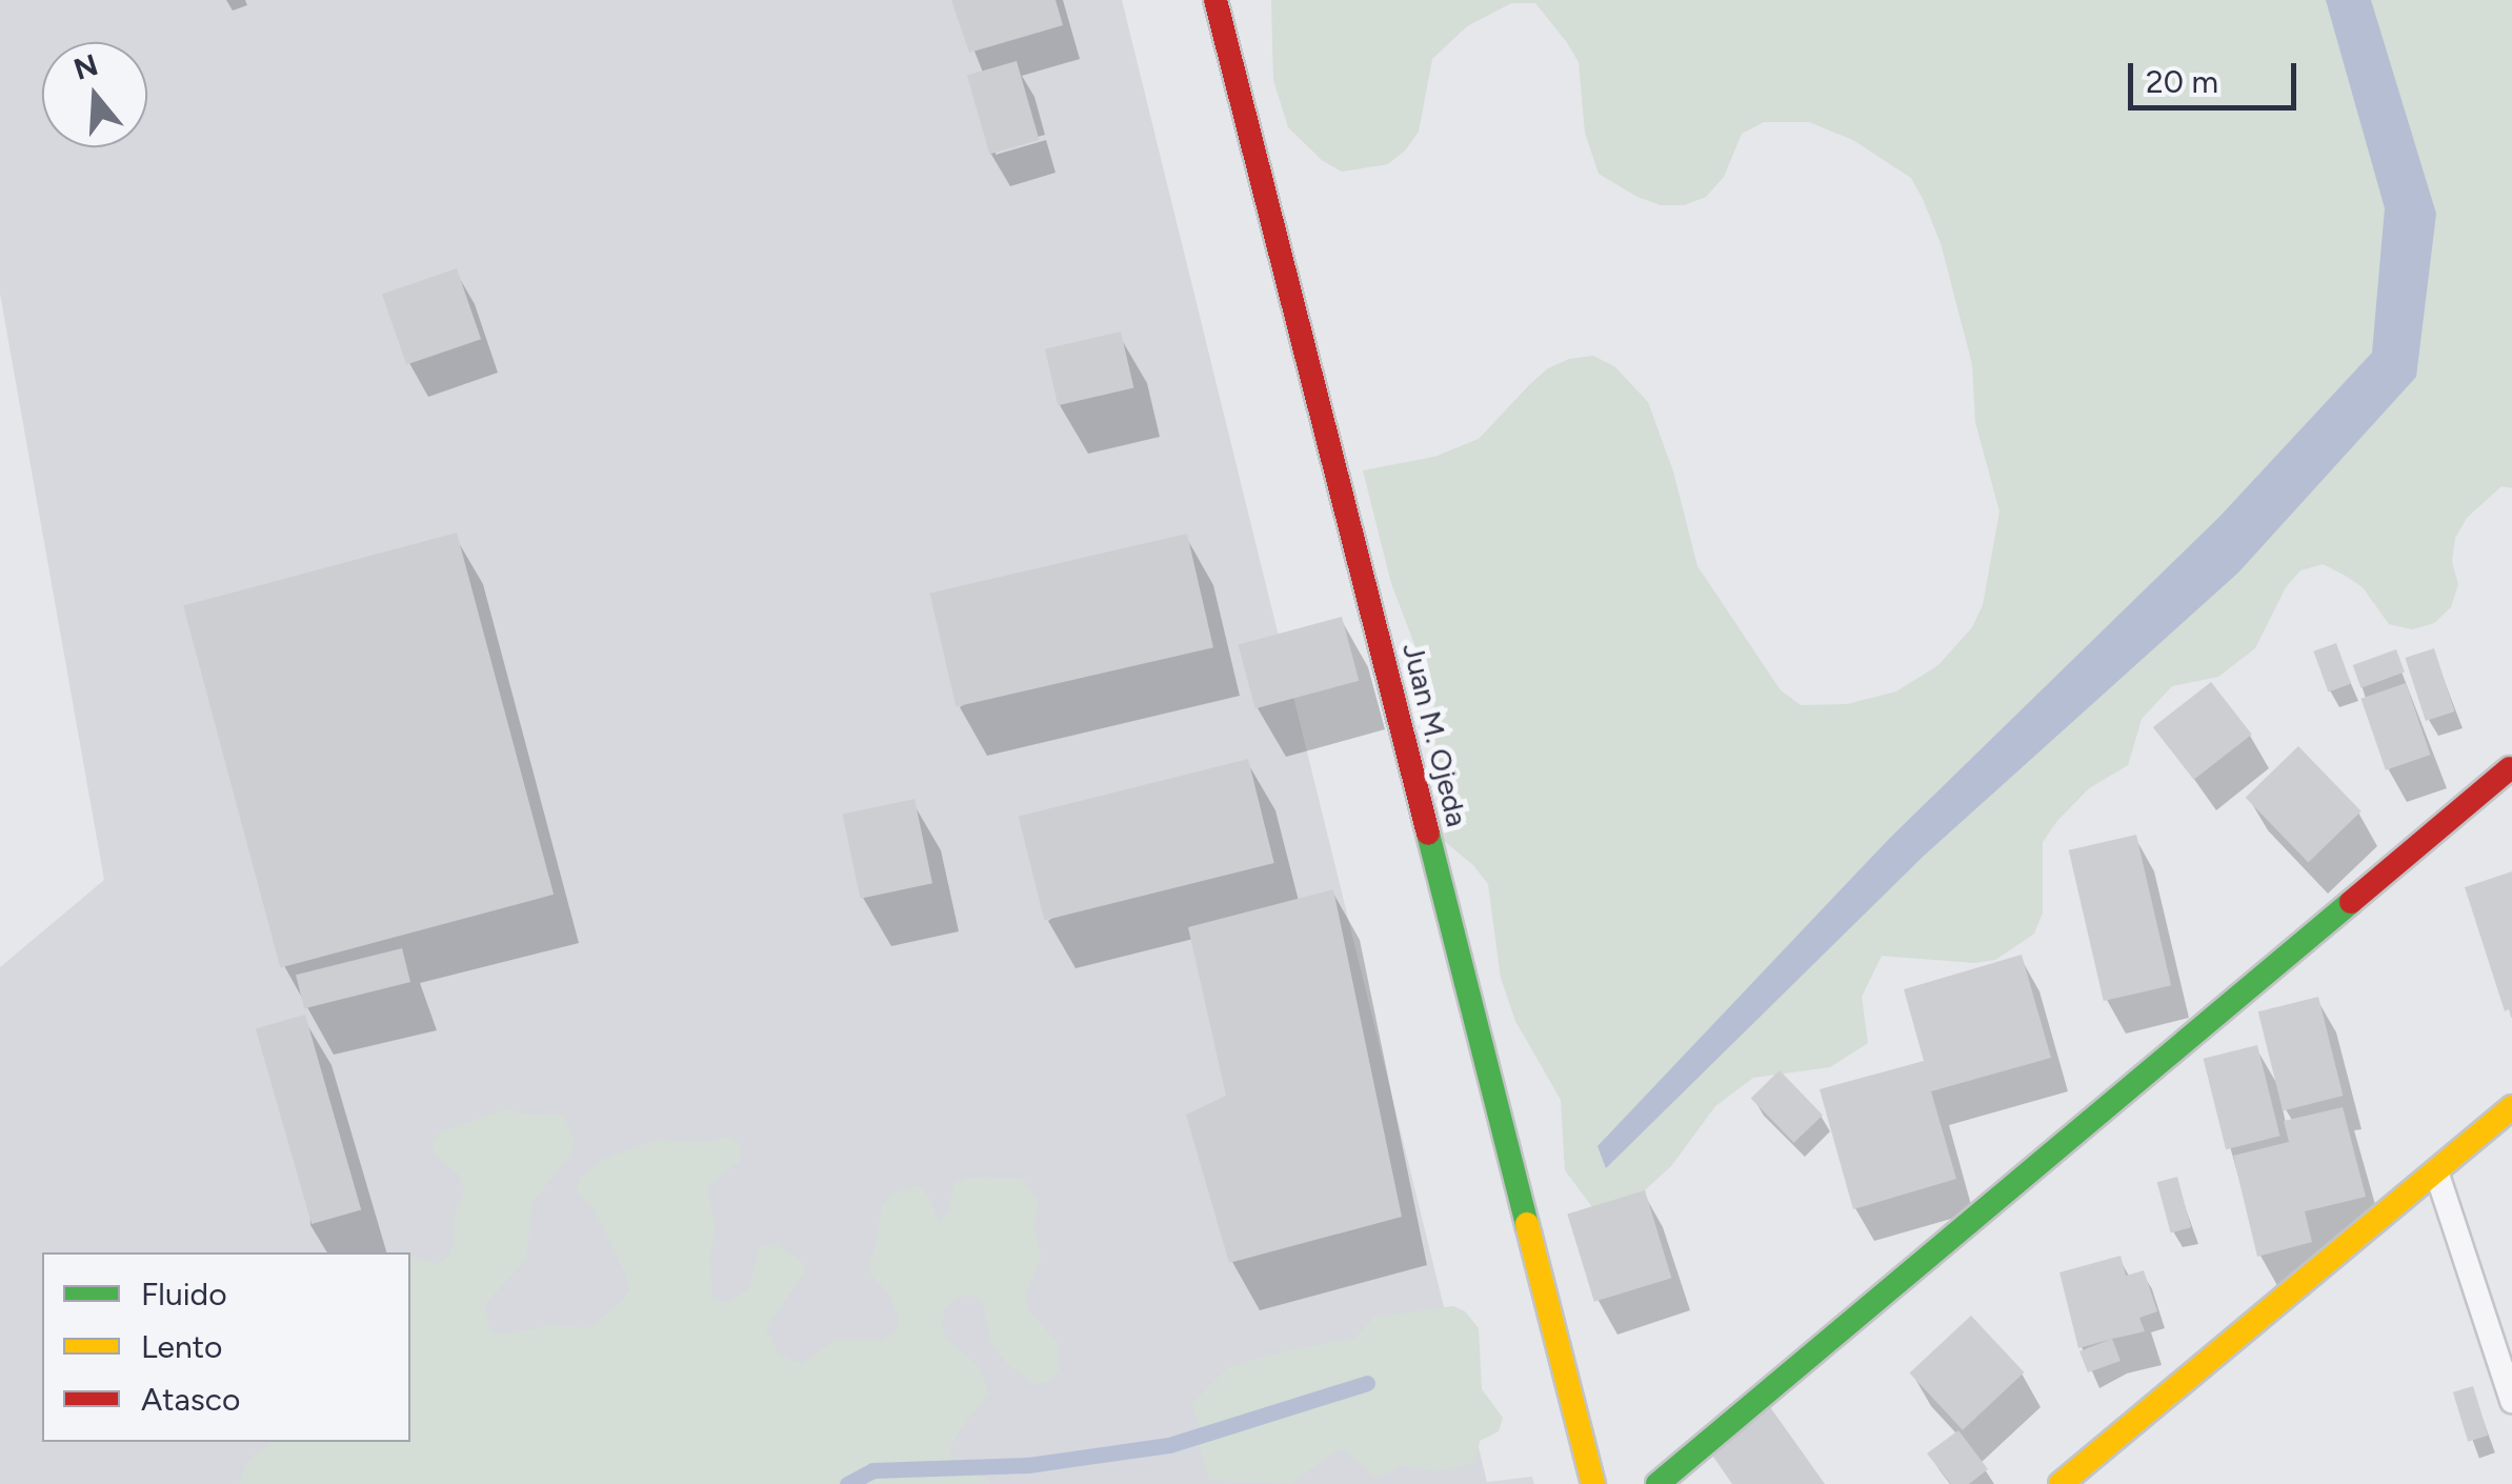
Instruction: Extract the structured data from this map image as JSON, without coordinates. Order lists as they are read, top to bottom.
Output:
{
  "streets": {
    "street": ["Juan M. Ojeda"]
  },
  "legend": ["Fluido", "Lento", "Atasco"],
  "scale_bar": "20 m",
  "north": "top"
}
